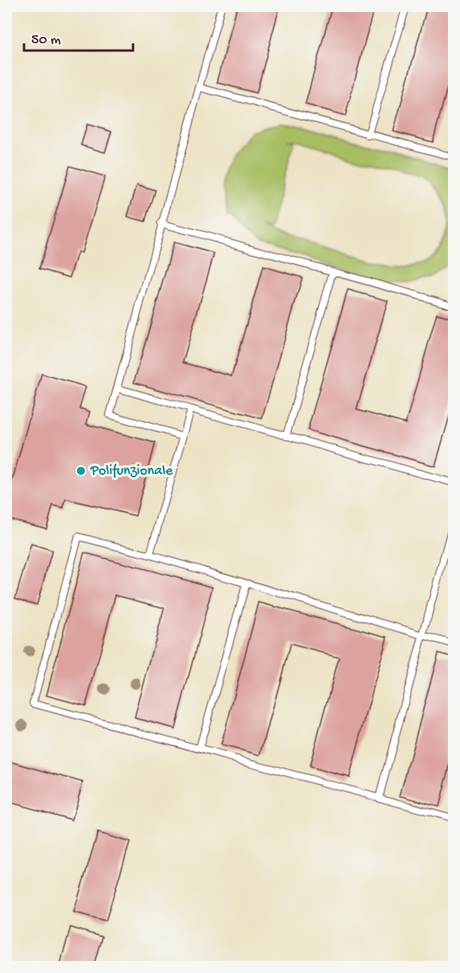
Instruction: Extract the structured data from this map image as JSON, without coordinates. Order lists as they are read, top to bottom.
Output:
{
  "places": ["Polifunzionale"],
  "scale_bar": "50 m"
}
